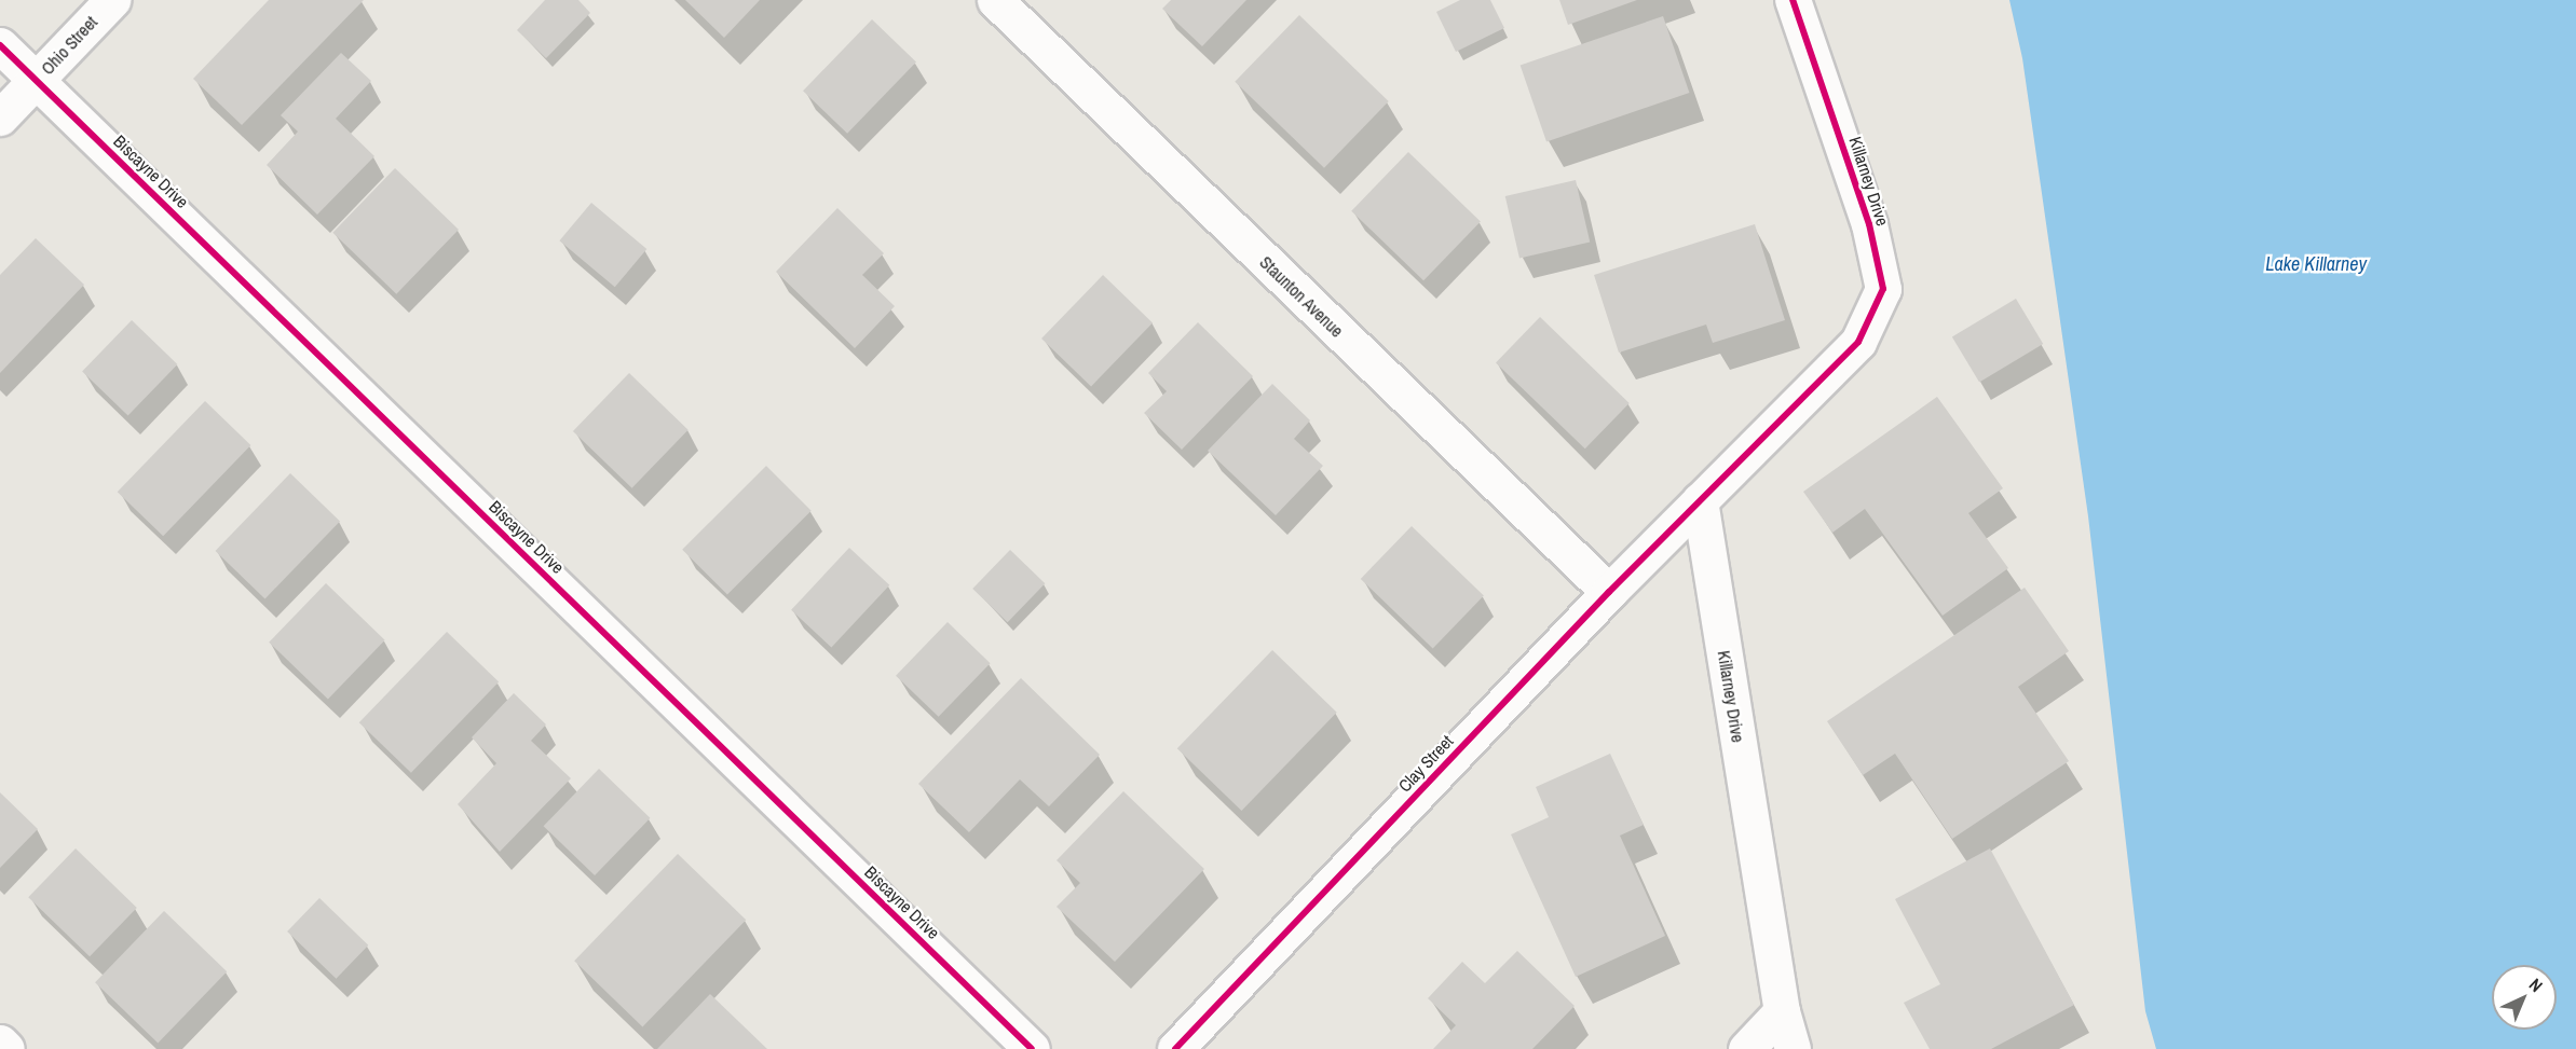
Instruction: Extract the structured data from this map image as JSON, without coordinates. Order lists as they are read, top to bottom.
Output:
{
  "streets": {
    "street": [
      "Ohio Street",
      "Biscayne Drive",
      "Killarney Drive",
      "Staunton Avenue",
      "Clay Street"
    ]
  },
  "crossings": [
    ["Ohio Street", "Biscayne Drive"],
    ["Killarney Drive", "Clay Street"],
    ["Staunton Avenue", "Clay Street"]
  ],
  "water": ["Lake Killarney"],
  "north": "top right"
}
